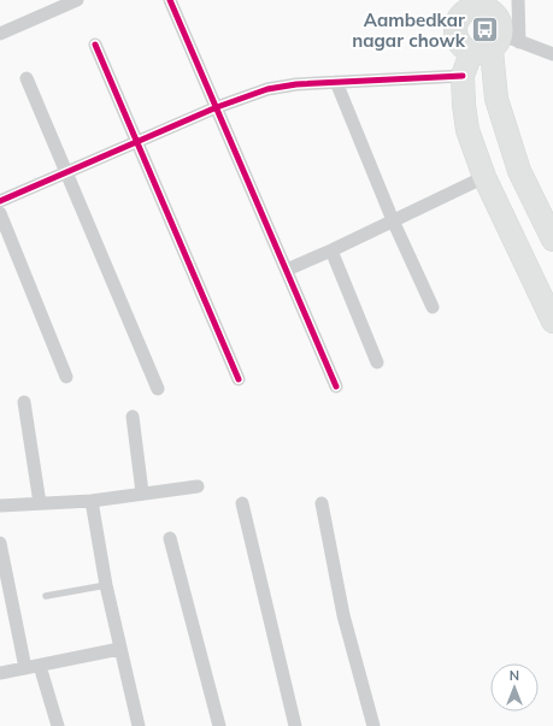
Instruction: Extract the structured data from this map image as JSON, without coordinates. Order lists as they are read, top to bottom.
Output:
{
  "places": {
    "bus stop": ["Aambedkar nagar chowk"]
  },
  "north": "top"
}
